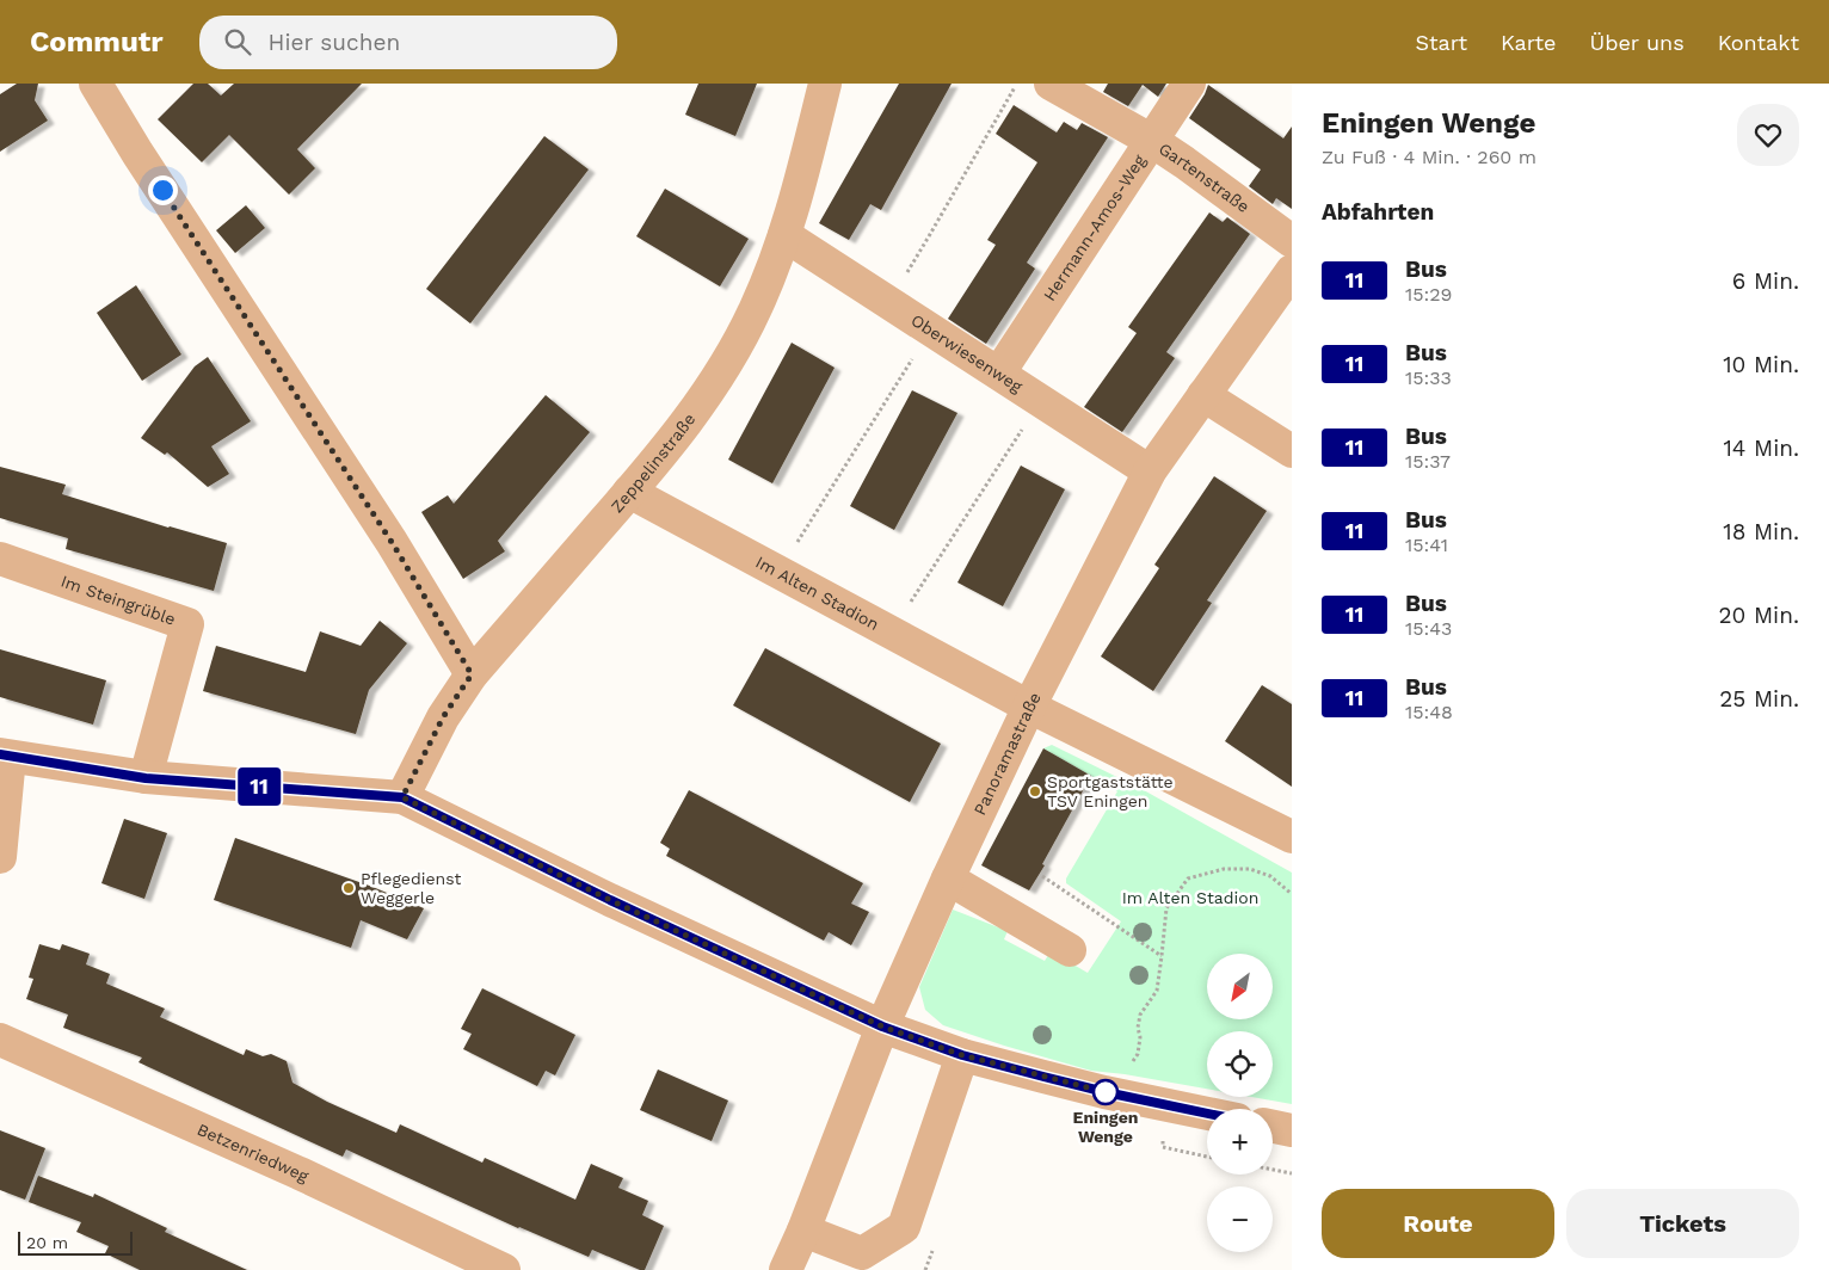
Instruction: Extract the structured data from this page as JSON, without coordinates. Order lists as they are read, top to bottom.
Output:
{
  "streets": {
    "street": [
      "Gartenstraße",
      "Hermann-Amos-Weg",
      "Oberwiesenweg",
      "Zeppelinstraße",
      "Im Alten Stadion",
      "Im Steingrüble",
      "Panoramastraße",
      "Betzenriedweg"
    ]
  },
  "crossings": [
    ["Gartenstraße", "Hermann-Amos-Weg"],
    ["Hermann-Amos-Weg", "Oberwiesenweg"],
    ["Oberwiesenweg", "Zeppelinstraße"],
    ["Oberwiesenweg", "Panoramastraße"],
    ["Zeppelinstraße", "Im Alten Stadion"],
    ["Im Alten Stadion", "Panoramastraße"]
  ],
  "parks": ["Im Alten Stadion"],
  "places": ["Sportgaststätte TSV Eningen", "Pflegedienst Weggerle", "Eningen Wenge"],
  "lines": ["bus line 11"],
  "scale_bar": "20 m",
  "north": "bottom left",
  "page": {
    "header": "Commutr",
    "search": "Hier suchen",
    "nav": [
      "Start",
      "Karte",
      "Über uns",
      "Kontakt"
    ],
    "on_map": "11",
    "heading": [
      ["Eningen Wenge", "Zu Fuß · 4 Min. · 260 m"],
      "Abfahrten"
    ],
    "list": [
      {
        "mark": "11",
        "name": "Bus",
        "note": "15:29",
        "value": "6 Min."
      },
      {
        "mark": "11",
        "name": "Bus",
        "note": "15:33",
        "value": "10 Min."
      },
      {
        "mark": "11",
        "name": "Bus",
        "note": "15:37",
        "value": "14 Min."
      },
      {
        "mark": "11",
        "name": "Bus",
        "note": "15:41",
        "value": "18 Min."
      },
      {
        "mark": "11",
        "name": "Bus",
        "note": "15:43",
        "value": "20 Min."
      },
      {
        "mark": "11",
        "name": "Bus",
        "note": "15:48",
        "value": "25 Min."
      }
    ],
    "map_buttons": ["+", "−"],
    "buttons": ["Route", "Tickets"],
    "scale": "20 m"
  }
}
